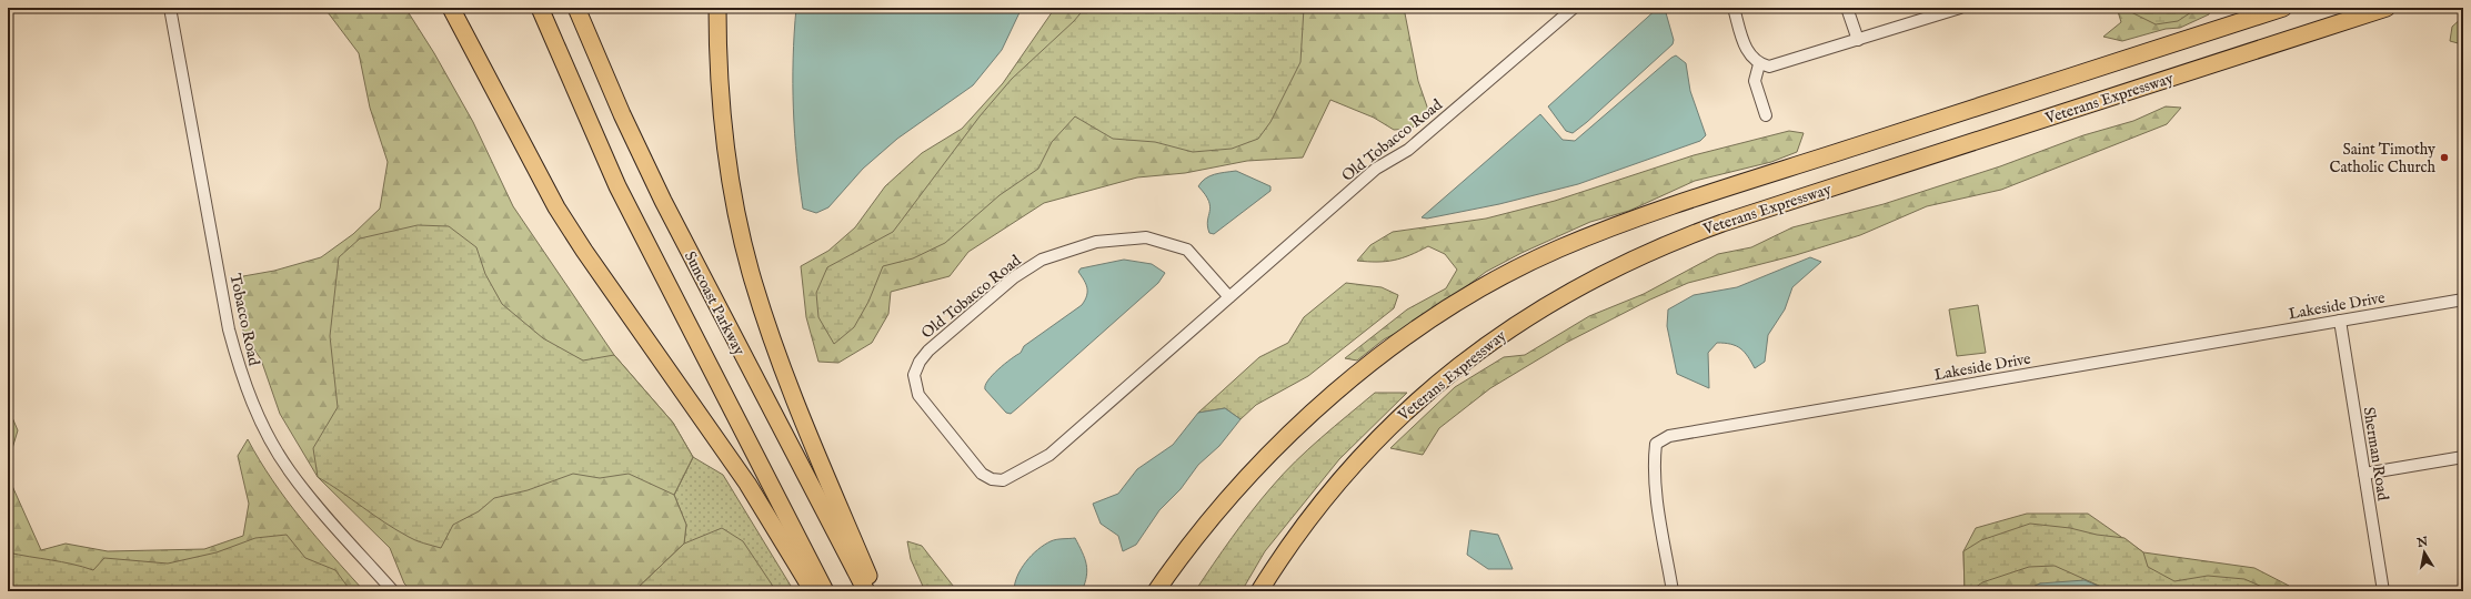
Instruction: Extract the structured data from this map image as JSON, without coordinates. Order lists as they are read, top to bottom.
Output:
{
  "streets": {
    "highway": ["Veterans Expressway", "Suncoast Parkway"],
    "street": [
      "Old Tobacco Road",
      "Lakeside Drive",
      "Tobacco Road",
      "Sherman Road"
    ]
  },
  "crossings": [
    ["Lakeside Drive", "Sherman Road"]
  ],
  "places": ["Saint Timothy Catholic Church"],
  "north": "top"
}
